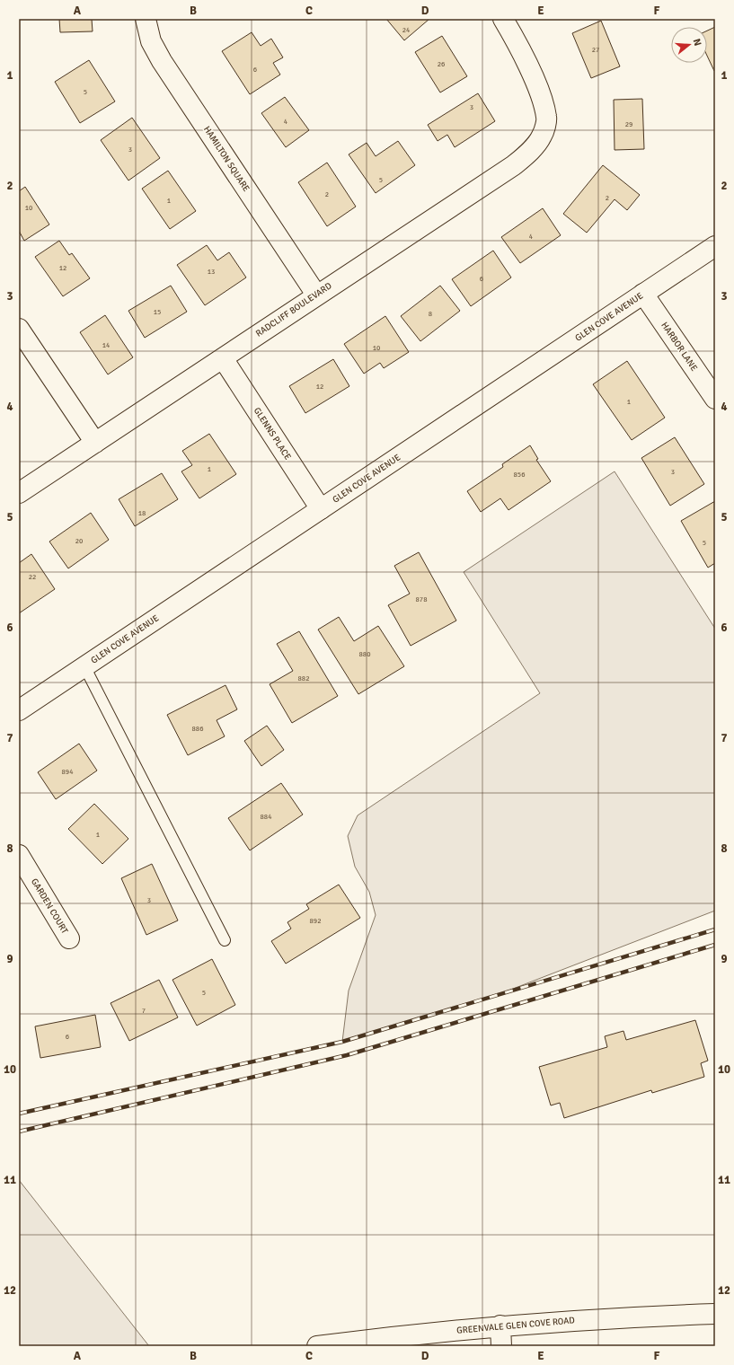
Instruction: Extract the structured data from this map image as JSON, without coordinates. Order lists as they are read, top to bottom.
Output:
{
  "streets": {
    "street": [
      "HAMILTON SQUARE",
      "RADCLIFF BOULEVARD",
      "GLEN COVE AVENUE",
      "HARBOR LANE",
      "GLENNS PLACE",
      "GARDEN COURT",
      "GREENVALE GLEN COVE ROAD"
    ]
  },
  "crossings": [
    ["HAMILTON SQUARE", "RADCLIFF BOULEVARD"],
    ["RADCLIFF BOULEVARD", "GLENNS PLACE"],
    ["GLEN COVE AVENUE", "HARBOR LANE"],
    ["GLEN COVE AVENUE", "GLENNS PLACE"]
  ],
  "house_numbers": [
    "24",
    "27",
    "26",
    "6",
    "5",
    "3",
    "4",
    "29",
    "3",
    "5",
    "2",
    "2",
    "1",
    "10",
    "4",
    "12",
    "13",
    "6",
    "15",
    "8",
    "14",
    "10",
    "12",
    "1",
    "1",
    "3",
    "856",
    "18",
    "20",
    "5",
    "22",
    "878",
    "880",
    "882",
    "886",
    "894",
    "884",
    "1",
    "3",
    "892",
    "5",
    "7",
    "6"
  ],
  "north": "right",
  "grid": {
    "columns": [
      "A",
      "B",
      "C",
      "D",
      "E",
      "F"
    ],
    "rows": [
      "1",
      "2",
      "3",
      "4",
      "5",
      "6",
      "7",
      "8",
      "9",
      "10",
      "11",
      "12"
    ]
  }
}
